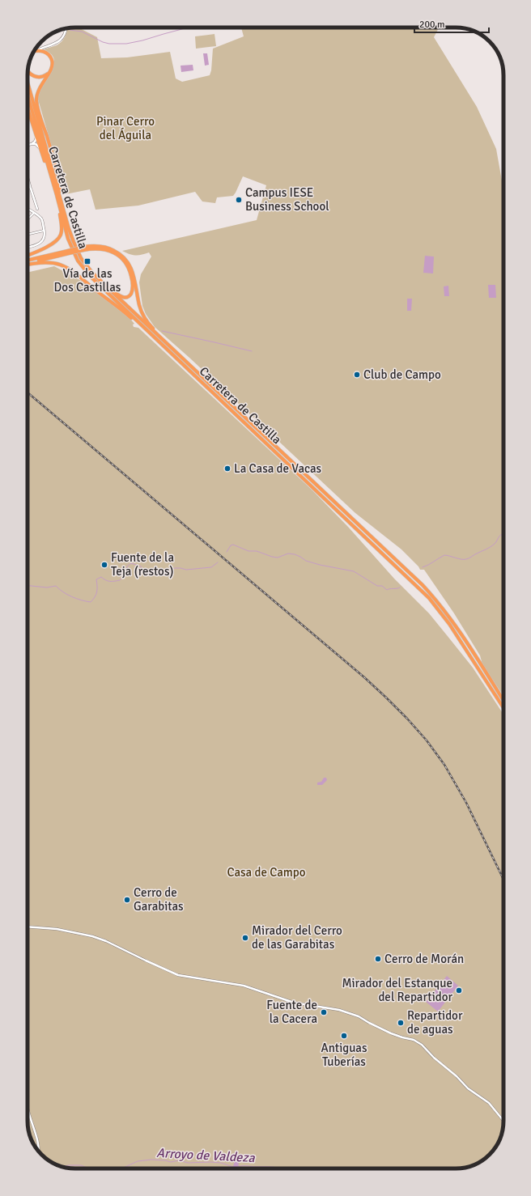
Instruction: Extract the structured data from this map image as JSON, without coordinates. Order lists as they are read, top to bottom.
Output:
{
  "streets": {
    "highway": ["Carretera de Castilla"]
  },
  "water": ["Arroyo de Valdeza"],
  "parks": ["Pinar Cerro del Águila", "Casa de Campo"],
  "places": {
    "other": [
      "Campus IESE Business School",
      "Club de Campo",
      "La Casa de Vacas",
      "Fuente de la Teja (restos)",
      "Cerro de Garabitas",
      "Mirador del Cerro de las Garabitas",
      "Cerro de Morán",
      "Mirador del Estanque del Repartidor",
      "Fuente de la Cacera",
      "Repartidor de aguas",
      "Antiguas Tuberías"
    ],
    "transit": ["Vía de las Dos Castillas"]
  },
  "scale_bar": "200 m"
}
